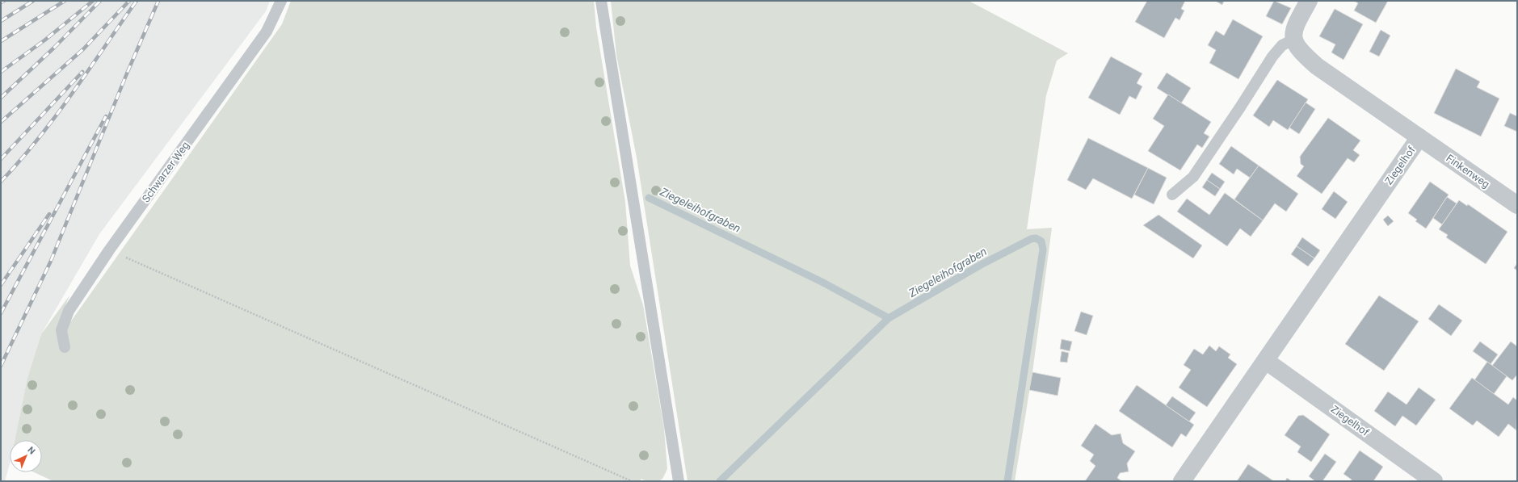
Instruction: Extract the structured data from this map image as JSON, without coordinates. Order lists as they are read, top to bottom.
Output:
{
  "streets": {
    "street": ["Ziegelhof", "Finkenweg"],
    "lane": ["Schwarzer Weg"]
  },
  "crossings": [
    ["Ziegelhof", "Finkenweg"]
  ],
  "water": ["Ziegeleihofgraben"],
  "north": "top right"
}
